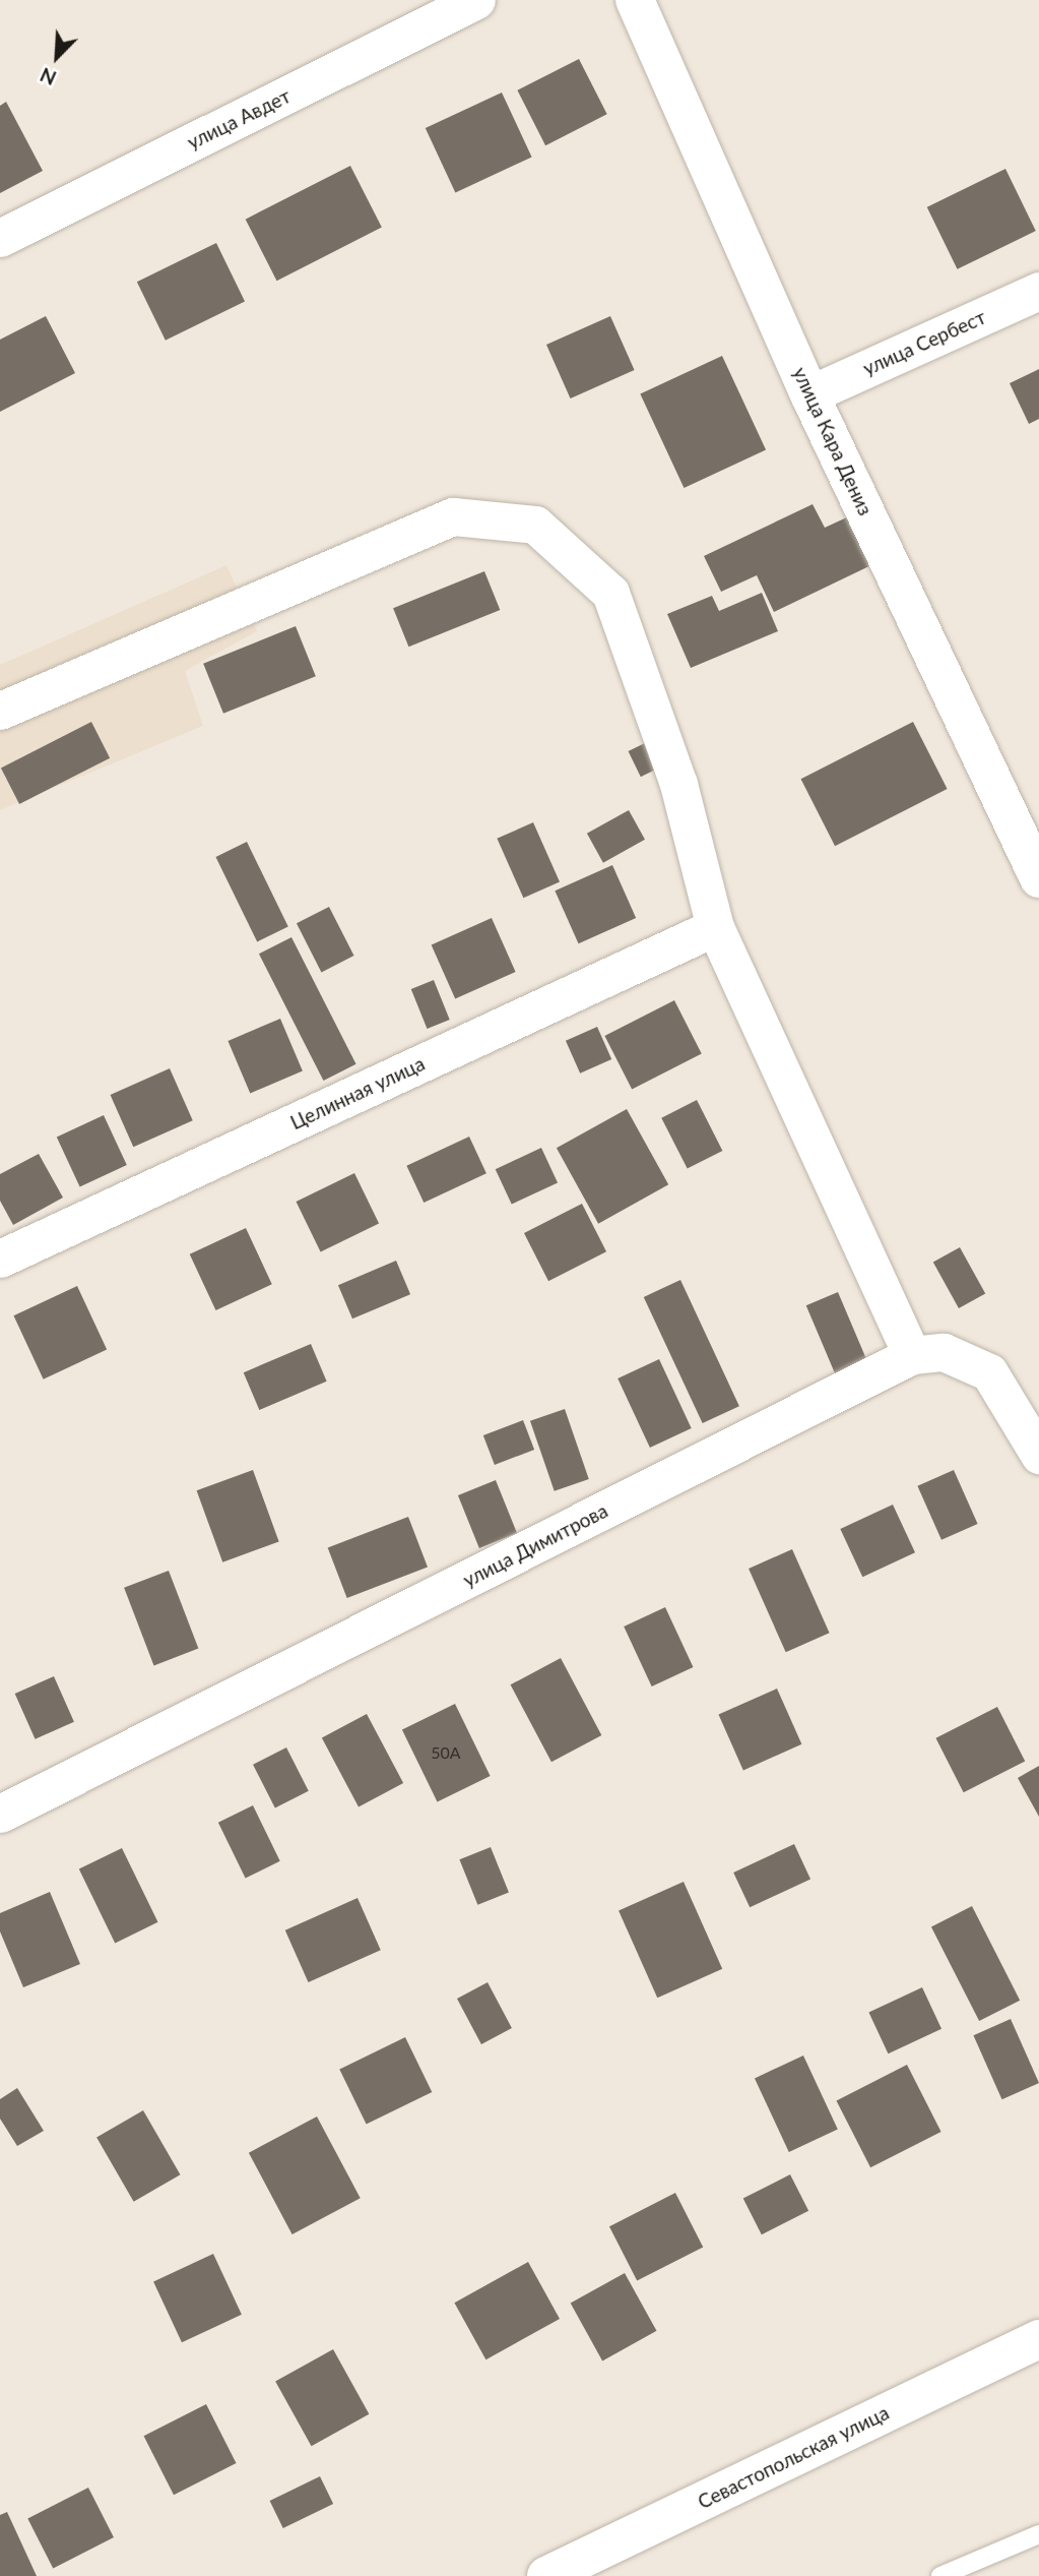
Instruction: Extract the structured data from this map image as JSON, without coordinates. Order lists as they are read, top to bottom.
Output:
{
  "streets": {
    "main road": ["улица Кара Дениз", "Севастопольская улица"],
    "street": [
      "улица Авдет",
      "улица Сербест",
      "Целинная улица",
      "улица Димитрова"
    ]
  },
  "crossings": [
    ["улица Сербест", "улица Кара Дениз"]
  ],
  "house_numbers": ["50А"],
  "north": "bottom left"
}
